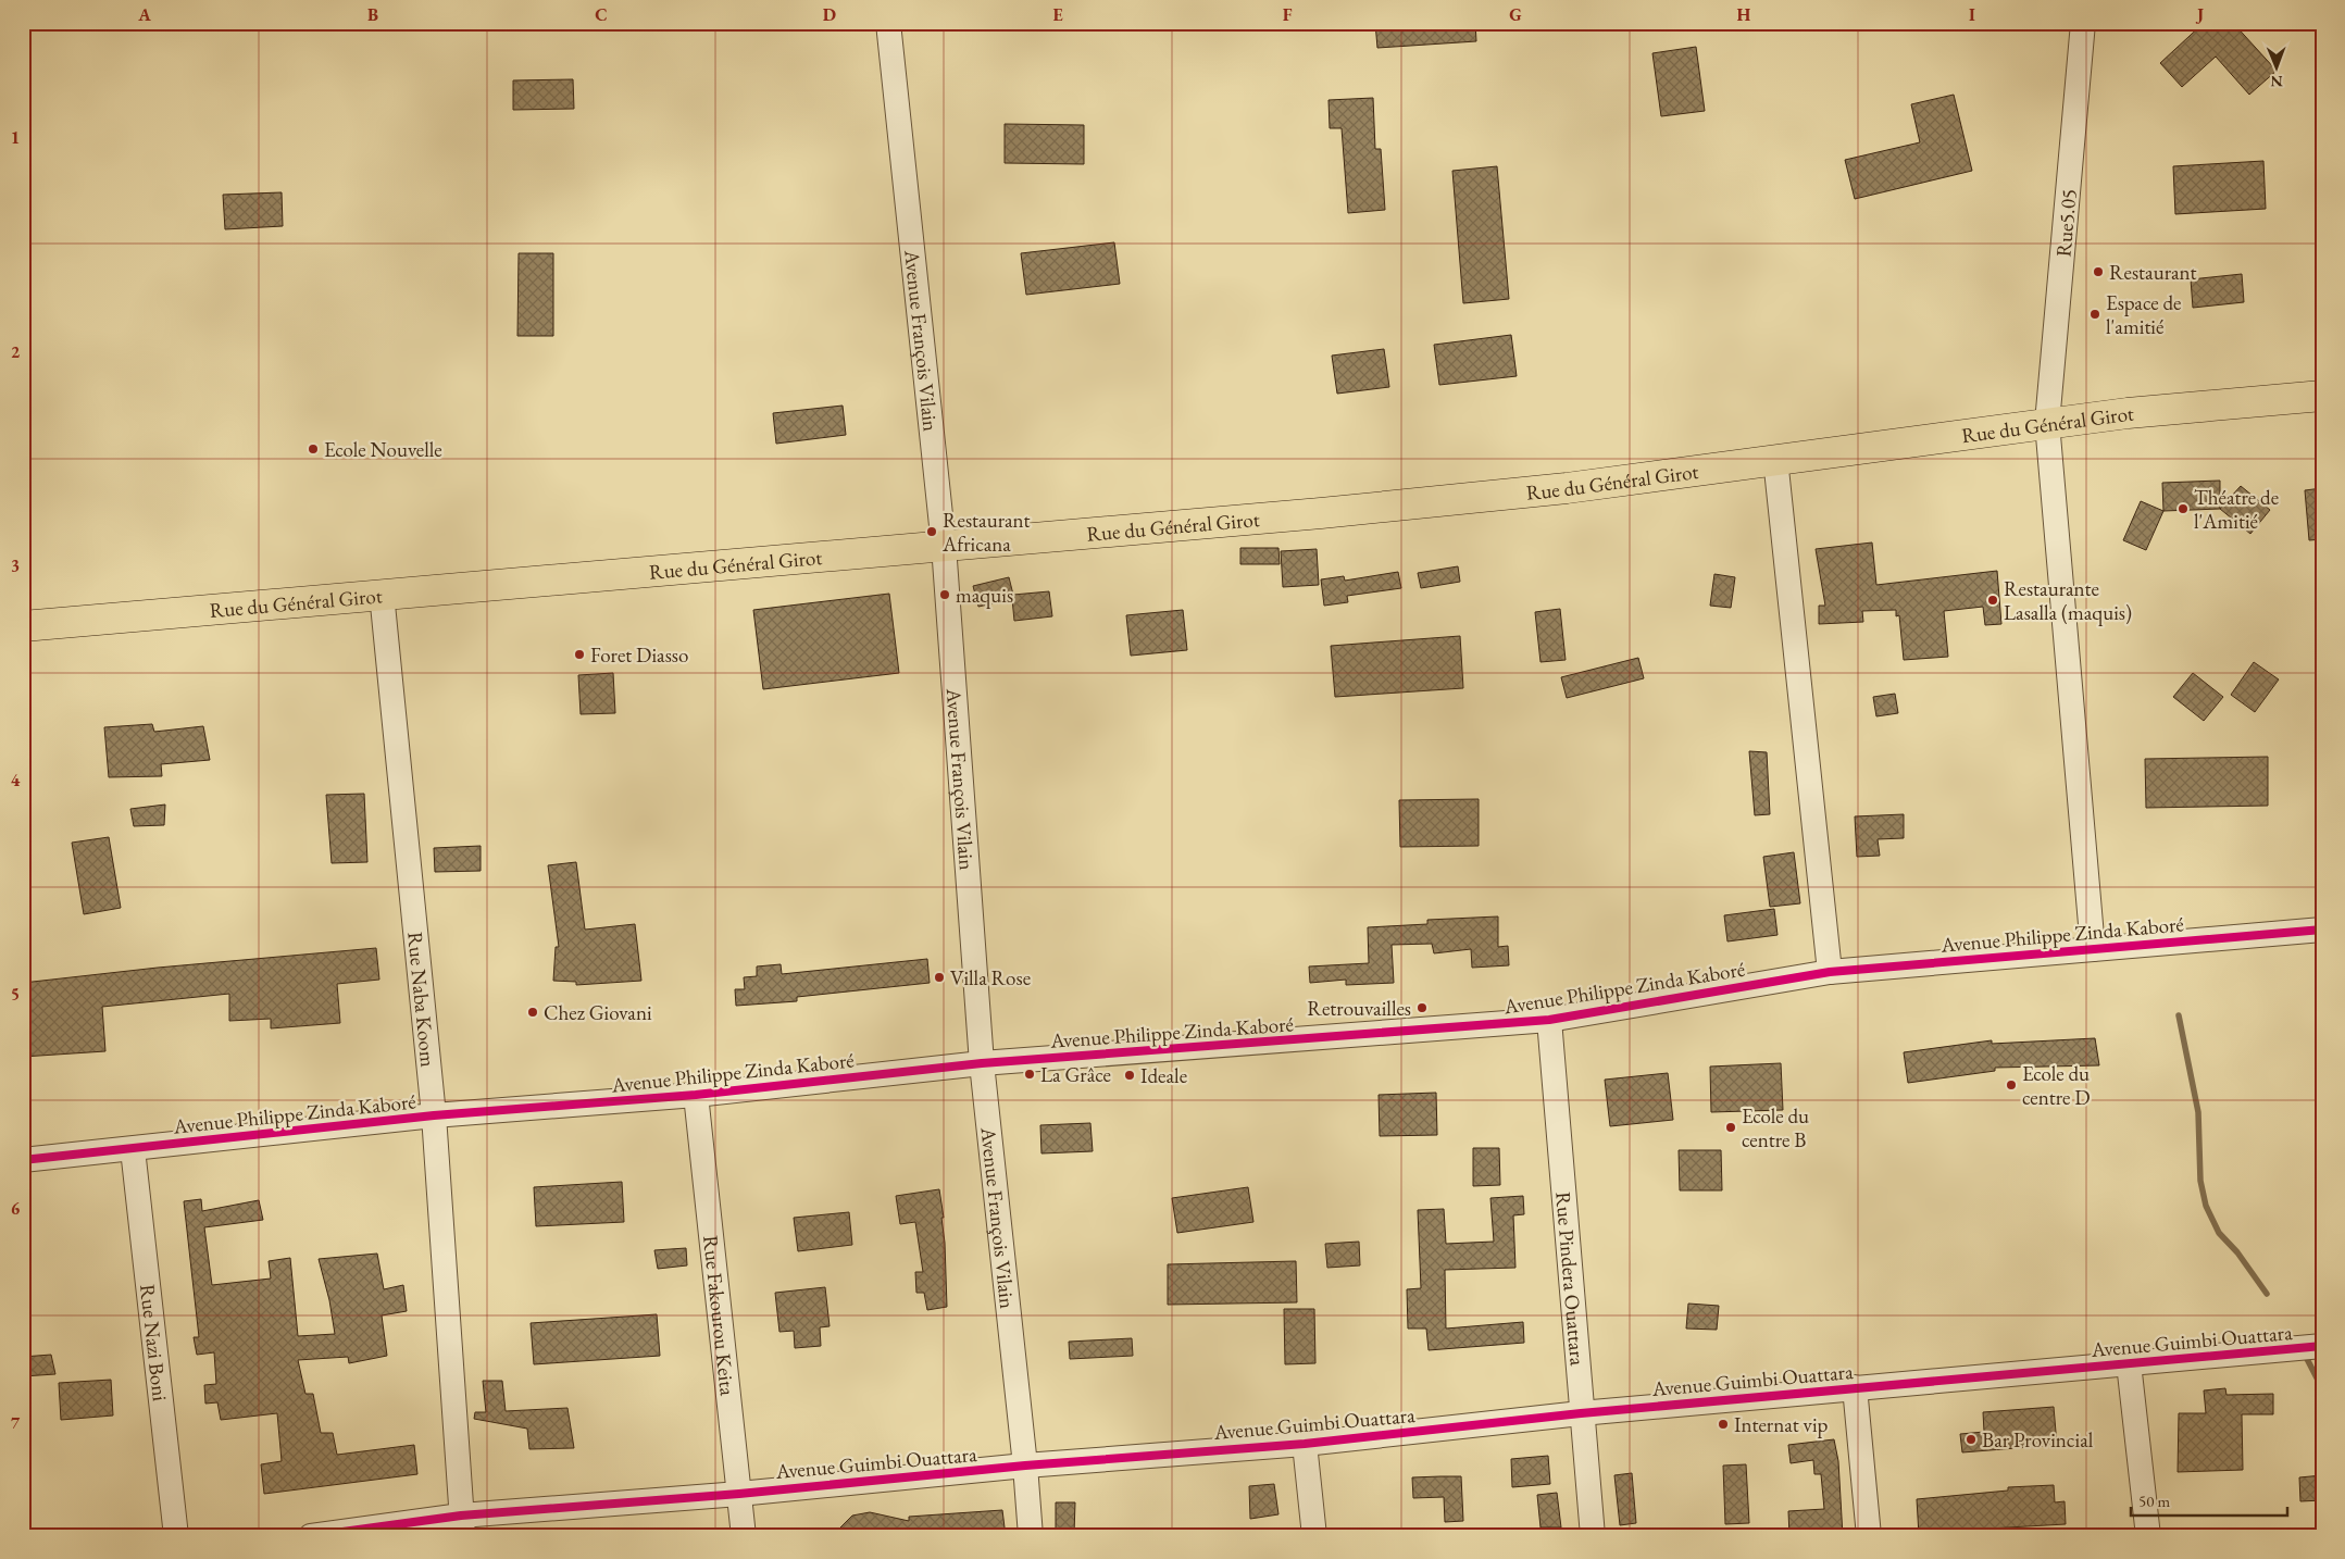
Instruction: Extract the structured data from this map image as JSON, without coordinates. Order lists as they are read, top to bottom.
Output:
{
  "streets": {
    "highway": ["Rue du Général Girot"],
    "street": [
      "Rue5.05",
      "Avenue François Vilain",
      "Avenue Philippe Zinda Kaboré",
      "Rue Naba Koom",
      "Rue Pindera Ouattara",
      "Rue Fakourou Keita",
      "Avenue Guimbi Ouattara",
      "Rue Nazi Boni"
    ]
  },
  "crossings": [
    ["Rue5.05", "Rue du Général Girot"],
    ["Rue5.05", "Avenue Philippe Zinda Kaboré"],
    ["Avenue François Vilain", "Rue du Général Girot"],
    ["Avenue François Vilain", "Avenue Philippe Zinda Kaboré"],
    ["Avenue François Vilain", "Avenue Guimbi Ouattara"],
    ["Rue du Général Girot", "Rue Naba Koom"],
    ["Avenue Philippe Zinda Kaboré", "Rue Naba Koom"],
    ["Avenue Philippe Zinda Kaboré", "Rue Pindera Ouattara"],
    ["Avenue Philippe Zinda Kaboré", "Rue Fakourou Keita"],
    ["Avenue Philippe Zinda Kaboré", "Rue Nazi Boni"],
    ["Rue Naba Koom", "Avenue Guimbi Ouattara"],
    ["Rue Pindera Ouattara", "Avenue Guimbi Ouattara"],
    ["Rue Fakourou Keita", "Avenue Guimbi Ouattara"]
  ],
  "places": [
    "Restaurant",
    "Espace de l'amitié",
    "Ecole Nouvelle",
    "Théatre de l'Amitié",
    "Restaurant Africana",
    "maquis",
    "Restaurante Lasalla (maquis)",
    "Foret Diasso",
    "Villa Rose",
    "Retrouvailles",
    "Chez Giovani",
    "La Grâce",
    "Ideale",
    "Ecole du centre D",
    "Ecole du centre B",
    "Internat vip",
    "Bar Provincial"
  ],
  "scale_bar": "50 m",
  "north": "bottom",
  "grid": {
    "columns": [
      "A",
      "B",
      "C",
      "D",
      "E",
      "F",
      "G",
      "H",
      "I",
      "J"
    ],
    "rows": [
      "1",
      "2",
      "3",
      "4",
      "5",
      "6",
      "7"
    ]
  }
}
